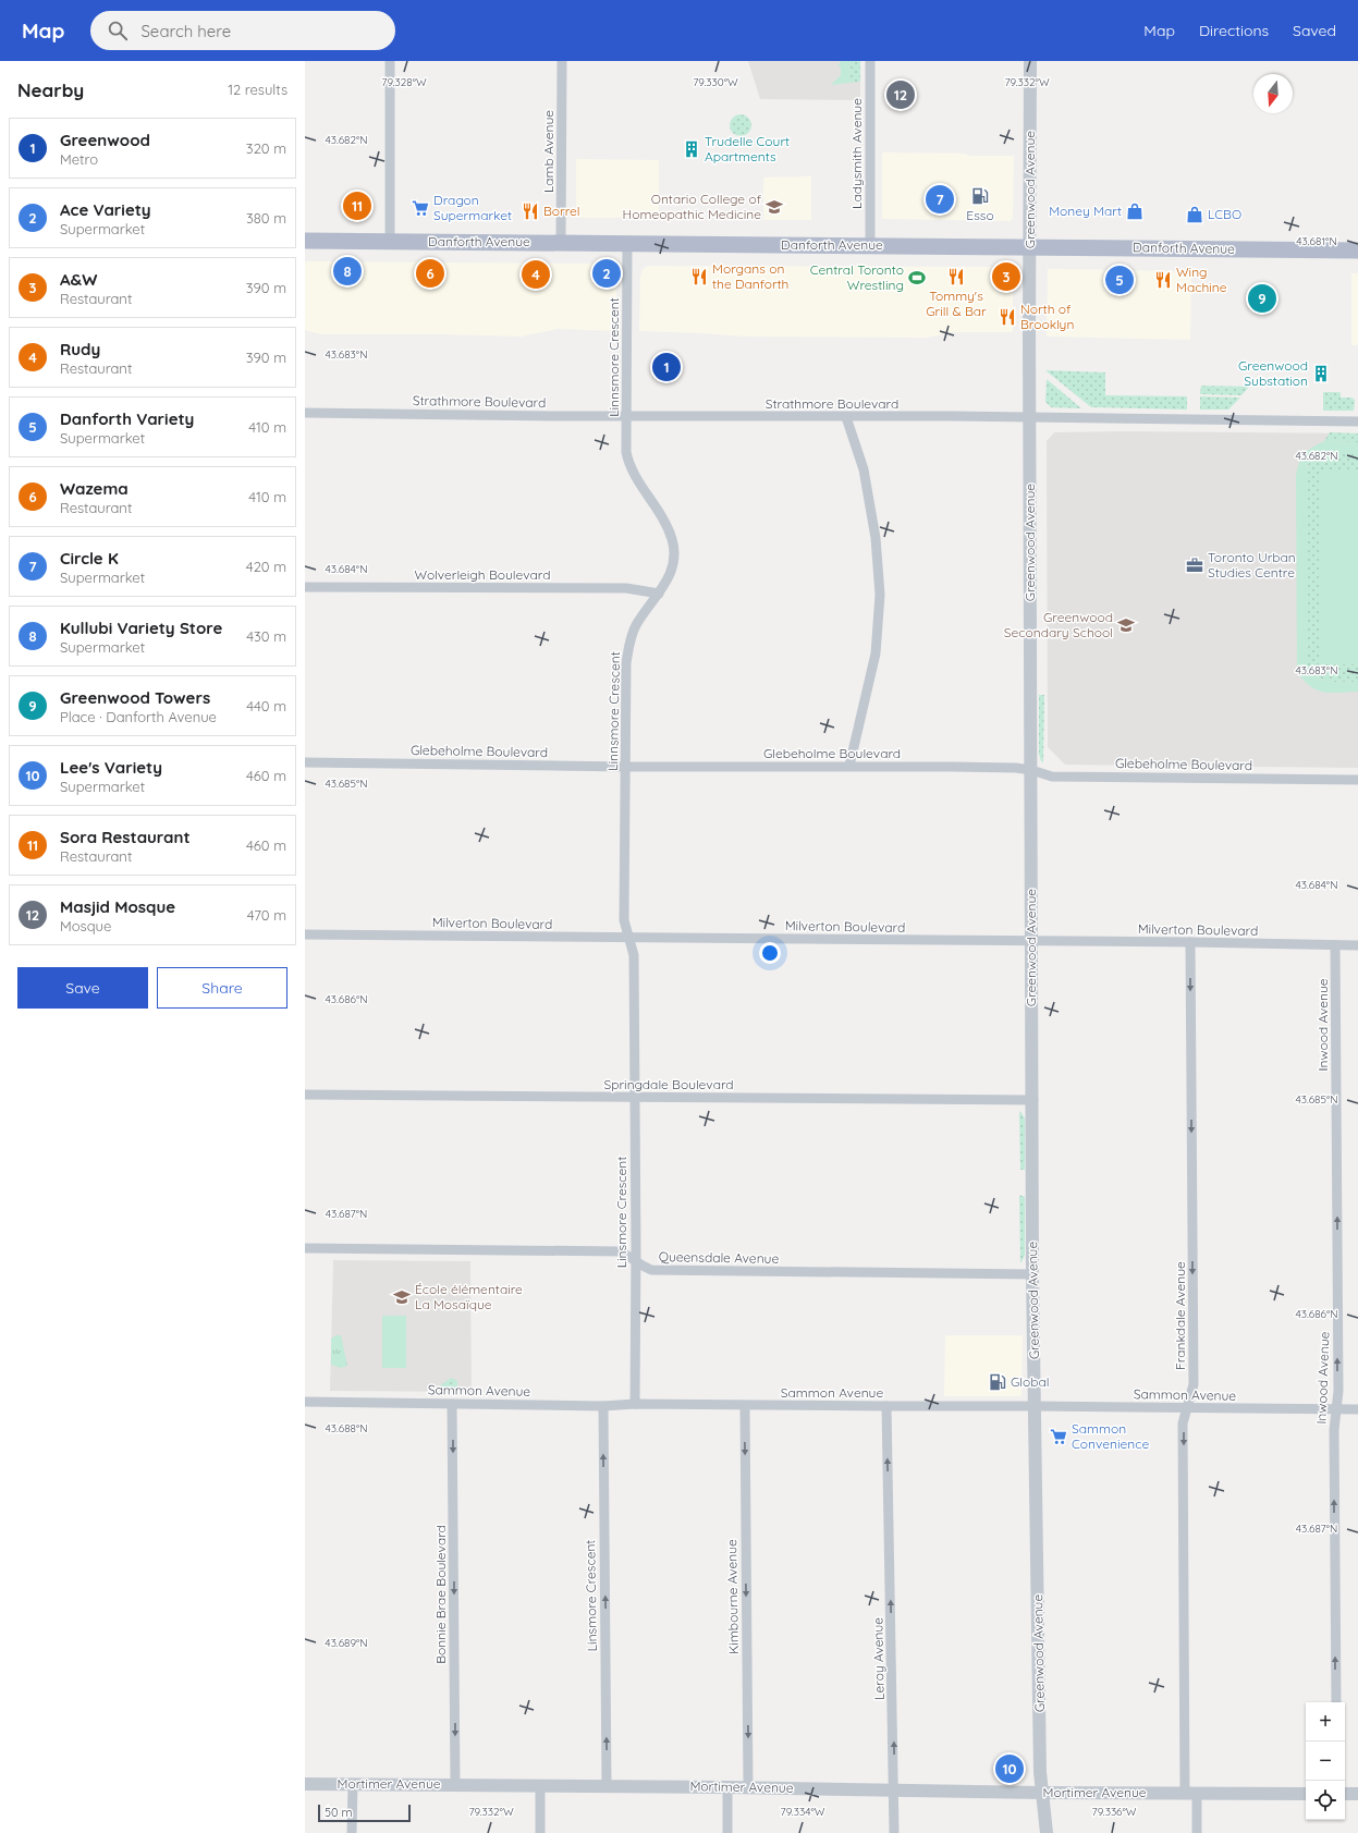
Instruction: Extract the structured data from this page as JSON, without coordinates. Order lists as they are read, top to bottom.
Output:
{
  "streets": {
    "main road": ["Danforth Avenue"],
    "street": [
      "Lamb Avenue",
      "Ladysmith Avenue",
      "Greenwood Avenue",
      "Linnsmore Crescent",
      "Strathmore Boulevard",
      "Wolverleigh Boulevard",
      "Glebeholme Boulevard",
      "Milverton Boulevard",
      "Inwood Avenue",
      "Springdale Boulevard",
      "Linsmore Crescent",
      "Queensdale Avenue",
      "Frankdale Avenue",
      "Sammon Avenue",
      "Bonnie Brae Boulevard",
      "Kimbourne Avenue",
      "Leroy Avenue",
      "Mortimer Avenue"
    ]
  },
  "crossings": [
    ["Lamb Avenue", "Danforth Avenue"],
    ["Ladysmith Avenue", "Danforth Avenue"],
    ["Greenwood Avenue", "Danforth Avenue"],
    ["Greenwood Avenue", "Strathmore Boulevard"],
    ["Greenwood Avenue", "Glebeholme Boulevard"],
    ["Greenwood Avenue", "Milverton Boulevard"],
    ["Greenwood Avenue", "Springdale Boulevard"],
    ["Greenwood Avenue", "Queensdale Avenue"],
    ["Greenwood Avenue", "Sammon Avenue"],
    ["Greenwood Avenue", "Mortimer Avenue"],
    ["Danforth Avenue", "Linnsmore Crescent"],
    ["Linnsmore Crescent", "Strathmore Boulevard"],
    ["Linnsmore Crescent", "Wolverleigh Boulevard"],
    ["Linnsmore Crescent", "Glebeholme Boulevard"],
    ["Linnsmore Crescent", "Milverton Boulevard"],
    ["Linnsmore Crescent", "Linsmore Crescent"],
    ["Milverton Boulevard", "Inwood Avenue"],
    ["Milverton Boulevard", "Frankdale Avenue"],
    ["Inwood Avenue", "Sammon Avenue"],
    ["Springdale Boulevard", "Linsmore Crescent"],
    ["Linsmore Crescent", "Queensdale Avenue"],
    ["Linsmore Crescent", "Sammon Avenue"],
    ["Linsmore Crescent", "Mortimer Avenue"],
    ["Frankdale Avenue", "Sammon Avenue"],
    ["Frankdale Avenue", "Mortimer Avenue"],
    ["Sammon Avenue", "Bonnie Brae Boulevard"],
    ["Sammon Avenue", "Kimbourne Avenue"],
    ["Sammon Avenue", "Leroy Avenue"],
    ["Bonnie Brae Boulevard", "Mortimer Avenue"],
    ["Kimbourne Avenue", "Mortimer Avenue"],
    ["Leroy Avenue", "Mortimer Avenue"]
  ],
  "one_way": [
    "Inwood Avenue",
    "Linsmore Crescent",
    "Frankdale Avenue",
    "Bonnie Brae Boulevard",
    "Kimbourne Avenue",
    "Leroy Avenue"
  ],
  "places": {
    "building": ["Trudelle Court Apartments", "Greenwood Substation"],
    "fuel station": ["Esso", "Global"],
    "school or university": ["Ontario College of Homeopathic Medicine", "Greenwood Secondary School", "École élémentaire La Mosaïque"],
    "supermarket": ["Dragon Supermarket", "Sammon Convenience"],
    "restaurant": [
      "Borrel",
      "Morgans on the Danforth",
      "Tommy's Grill & Bar",
      "Wing Machine",
      "North of Brooklyn"
    ],
    "shop": ["Money Mart", "LCBO"],
    "sports": ["Central Toronto Wrestling"],
    "office": ["Toronto Urban Studies Centre"]
  },
  "scale_bar": "50 m",
  "north": "bottom",
  "page": {
    "header": "Map",
    "search": "Search here",
    "nav": ["Map", "Directions", "Saved"],
    "heading": ["Nearby", "12 results"],
    "pins": [
      "12",
      "7",
      "11",
      "8",
      "2",
      "6",
      "4",
      "3",
      "5",
      "9",
      "1",
      "10"
    ],
    "list": [
      {
        "mark": "1",
        "name": "Greenwood",
        "note": "Metro",
        "value": "320 m"
      },
      {
        "mark": "2",
        "name": "Ace Variety",
        "note": "Supermarket",
        "value": "380 m"
      },
      {
        "mark": "3",
        "name": "A&W",
        "note": "Restaurant",
        "value": "390 m"
      },
      {
        "mark": "4",
        "name": "Rudy",
        "note": "Restaurant",
        "value": "390 m"
      },
      {
        "mark": "5",
        "name": "Danforth Variety",
        "note": "Supermarket",
        "value": "410 m"
      },
      {
        "mark": "6",
        "name": "Wazema",
        "note": "Restaurant",
        "value": "410 m"
      },
      {
        "mark": "7",
        "name": "Circle K",
        "note": "Supermarket",
        "value": "420 m"
      },
      {
        "mark": "8",
        "name": "Kullubi Variety Store",
        "note": "Supermarket",
        "value": "430 m"
      },
      {
        "mark": "9",
        "name": "Greenwood Towers",
        "note": "Place · Danforth Avenue",
        "value": "440 m"
      },
      {
        "mark": "10",
        "name": "Lee's Variety",
        "note": "Supermarket",
        "value": "460 m"
      },
      {
        "mark": "11",
        "name": "Sora Restaurant",
        "note": "Restaurant",
        "value": "460 m"
      },
      {
        "mark": "12",
        "name": "Masjid Mosque",
        "note": "Mosque",
        "value": "470 m"
      }
    ],
    "buttons": ["Save", "Share"],
    "map_buttons": ["+", "−"],
    "scale": "50 m"
  },
  "coordinates": [
    "79.328°W",
    "79.330°W",
    "79.332°W",
    "43.682°N",
    "43.681°N",
    "43.683°N",
    "43.684°N",
    "43.685°N",
    "43.686°N",
    "43.687°N",
    "43.688°N",
    "43.689°N",
    "79.334°W",
    "79.336°W"
  ]
}
